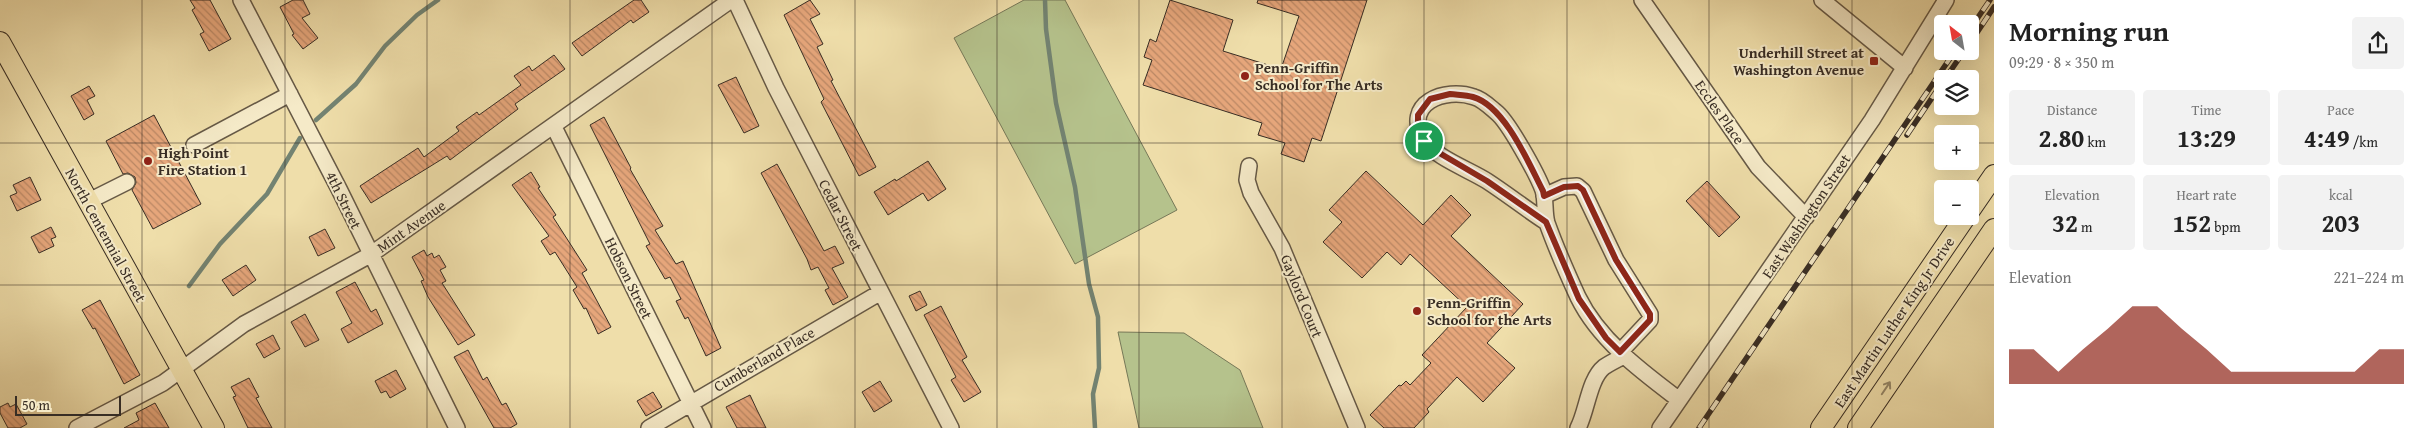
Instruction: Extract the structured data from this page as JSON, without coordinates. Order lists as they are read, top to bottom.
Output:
{
  "streets": {
    "main road": ["North Centennial Street", "East Martin Luther King Jr Drive"],
    "street": [
      "Eccles Place",
      "4th Street",
      "Cedar Street",
      "East Washington Street",
      "Mint Avenue",
      "Hobson Street",
      "Gaylord Court",
      "Cumberland Place"
    ]
  },
  "crossings": [
    ["Eccles Place", "East Washington Street"],
    ["4th Street", "Mint Avenue"],
    ["Cedar Street", "Cumberland Place"],
    ["Mint Avenue", "North Centennial Street"],
    ["Mint Avenue", "Hobson Street"],
    ["Hobson Street", "Cumberland Place"]
  ],
  "places": {
    "transit": ["Underhill Street at Washington Avenue"],
    "other": ["Penn-Griffin School for The Arts", "High Point Fire Station 1", "Penn-Griffin School for the Arts"]
  },
  "scale_bar": "50 m",
  "north": "top left",
  "page": {
    "heading": ["Morning run", "09:29 · 8 × 350 m"],
    "map_buttons": ["+", "−"],
    "stats": [
      ["Distance", "2.80 km"],
      ["Time", "13:29"],
      ["Pace", "4:49 /km"],
      ["Elevation", "32 m"],
      ["Heart rate", "152 bpm"],
      ["kcal", "203"]
    ],
    "chart": ["Elevation", "221–224 m"],
    "scale": "50 m"
  }
}
